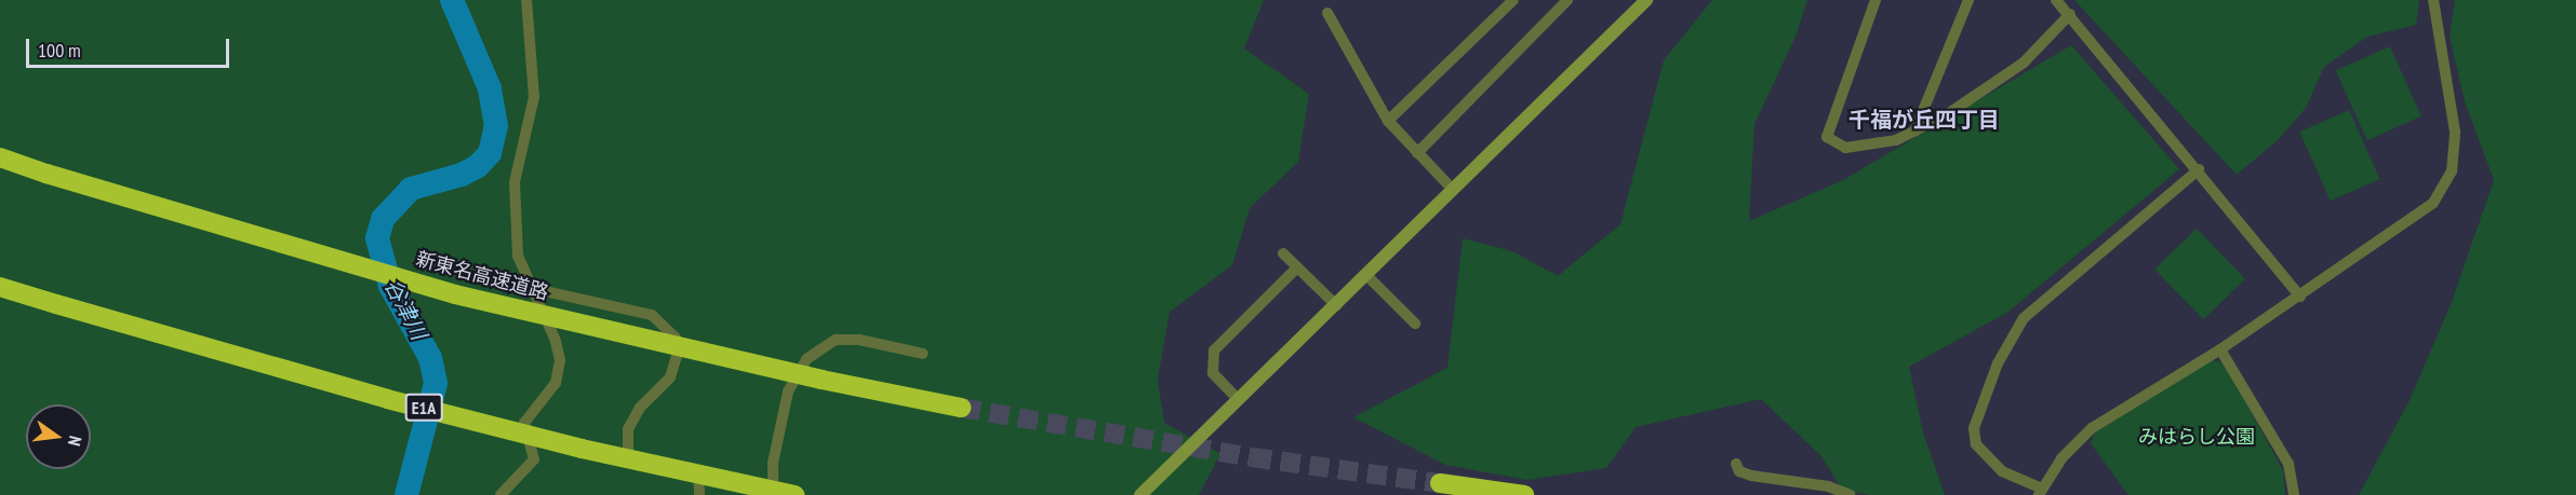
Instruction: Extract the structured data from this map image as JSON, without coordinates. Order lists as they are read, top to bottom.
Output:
{
  "streets": {
    "highway": ["新東名高速道路", "E1A"]
  },
  "districts": ["千福が丘四丁目"],
  "water": ["谷津川"],
  "parks": ["みはらし公園"],
  "scale_bar": "100 m",
  "north": "right"
}
